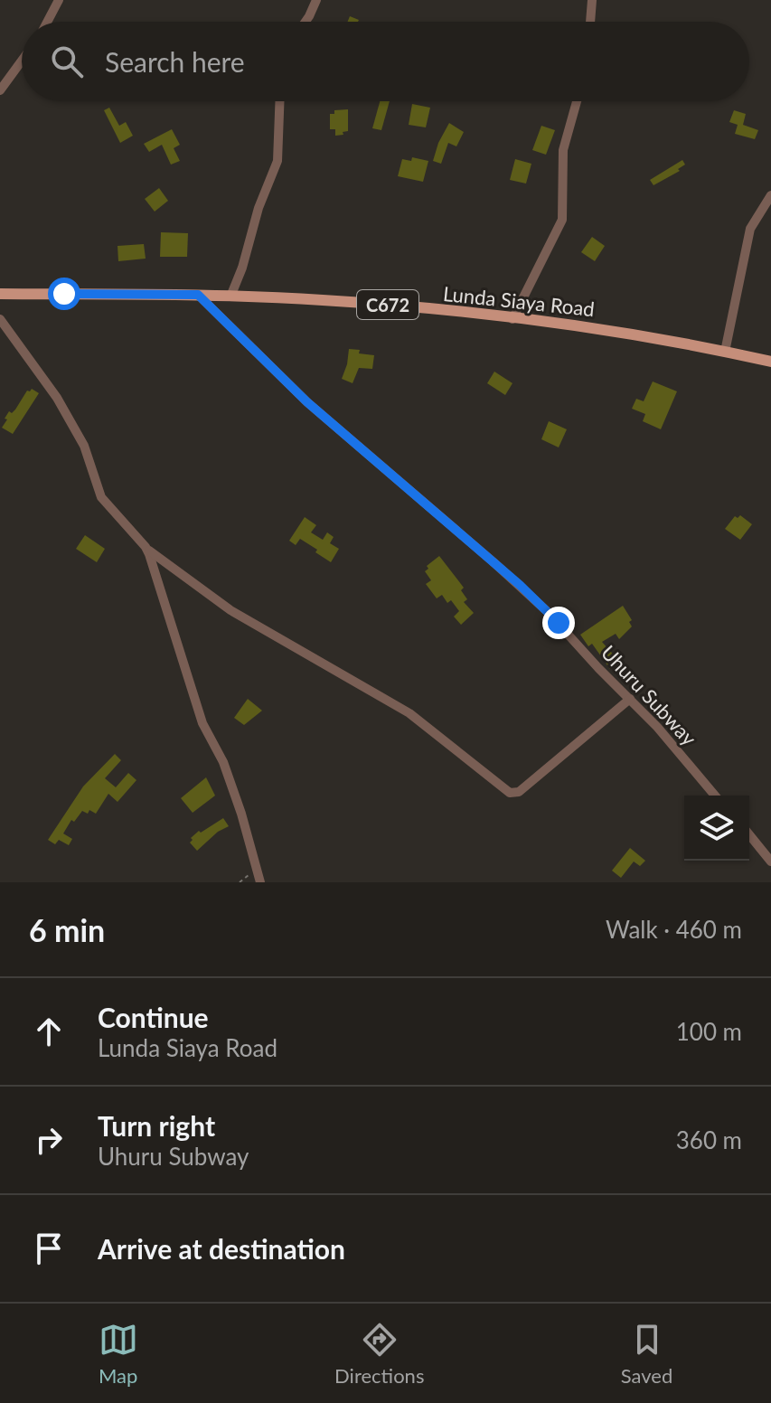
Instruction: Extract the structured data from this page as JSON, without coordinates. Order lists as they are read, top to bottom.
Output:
{
  "streets": {
    "main road": ["Lunda Siaya Road", "C672"],
    "street": ["Uhuru Subway"]
  },
  "crossings": [
    ["Lunda Siaya Road", "Uhuru Subway"]
  ],
  "page": {
    "search": "Search here",
    "heading": ["6 min", "Walk · 460 m"],
    "list": [
      ["Continue", "Lunda Siaya Road", "100 m"],
      ["Turn right", "Uhuru Subway", "360 m"],
      "Arrive at destination"
    ],
    "nav": ["Map", "Directions", "Saved"]
  }
}
